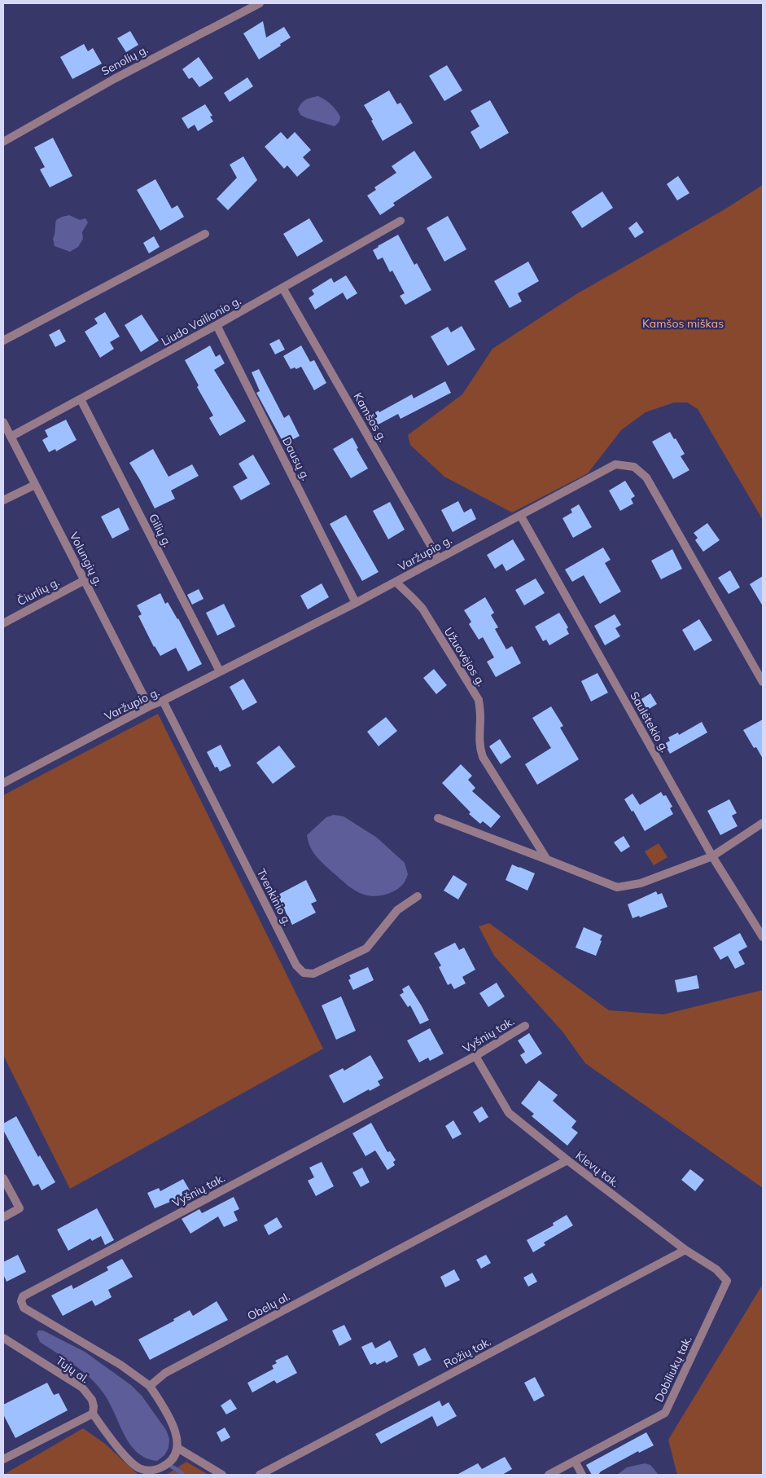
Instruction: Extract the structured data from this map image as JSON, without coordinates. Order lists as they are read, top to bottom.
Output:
{
  "streets": {
    "street": [
      "Senolių g.",
      "Liudo Vailionio g.",
      "Kamšos g.",
      "Dausų g.",
      "Gilių g.",
      "Varžupio g.",
      "Volungių g.",
      "Čiurlių g.",
      "Užuovėjos g.",
      "Saulėtekio g.",
      "Tvenkinio g.",
      "Vyšnių tak.",
      "Klevų tak.",
      "Obelų al.",
      "Rožių tak.",
      "Dobiliukų tak.",
      "Tujų al."
    ]
  },
  "crossings": [
    ["Liudo Vailionio g.", "Kamšos g."],
    ["Liudo Vailionio g.", "Dausų g."],
    ["Liudo Vailionio g.", "Gilių g."],
    ["Liudo Vailionio g.", "Volungių g."],
    ["Kamšos g.", "Varžupio g."],
    ["Dausų g.", "Varžupio g."],
    ["Gilių g.", "Varžupio g."],
    ["Varžupio g.", "Volungių g."],
    ["Varžupio g.", "Užuovėjos g."],
    ["Varžupio g.", "Saulėtekio g."],
    ["Varžupio g.", "Tvenkinio g."],
    ["Volungių g.", "Čiurlių g."],
    ["Vyšnių tak.", "Klevų tak."],
    ["Vyšnių tak.", "Obelų al."],
    ["Klevų tak.", "Obelų al."],
    ["Klevų tak.", "Rožių tak."],
    ["Klevų tak.", "Dobiliukų tak."]
  ],
  "parks": ["Kamšos miškas"]
}
